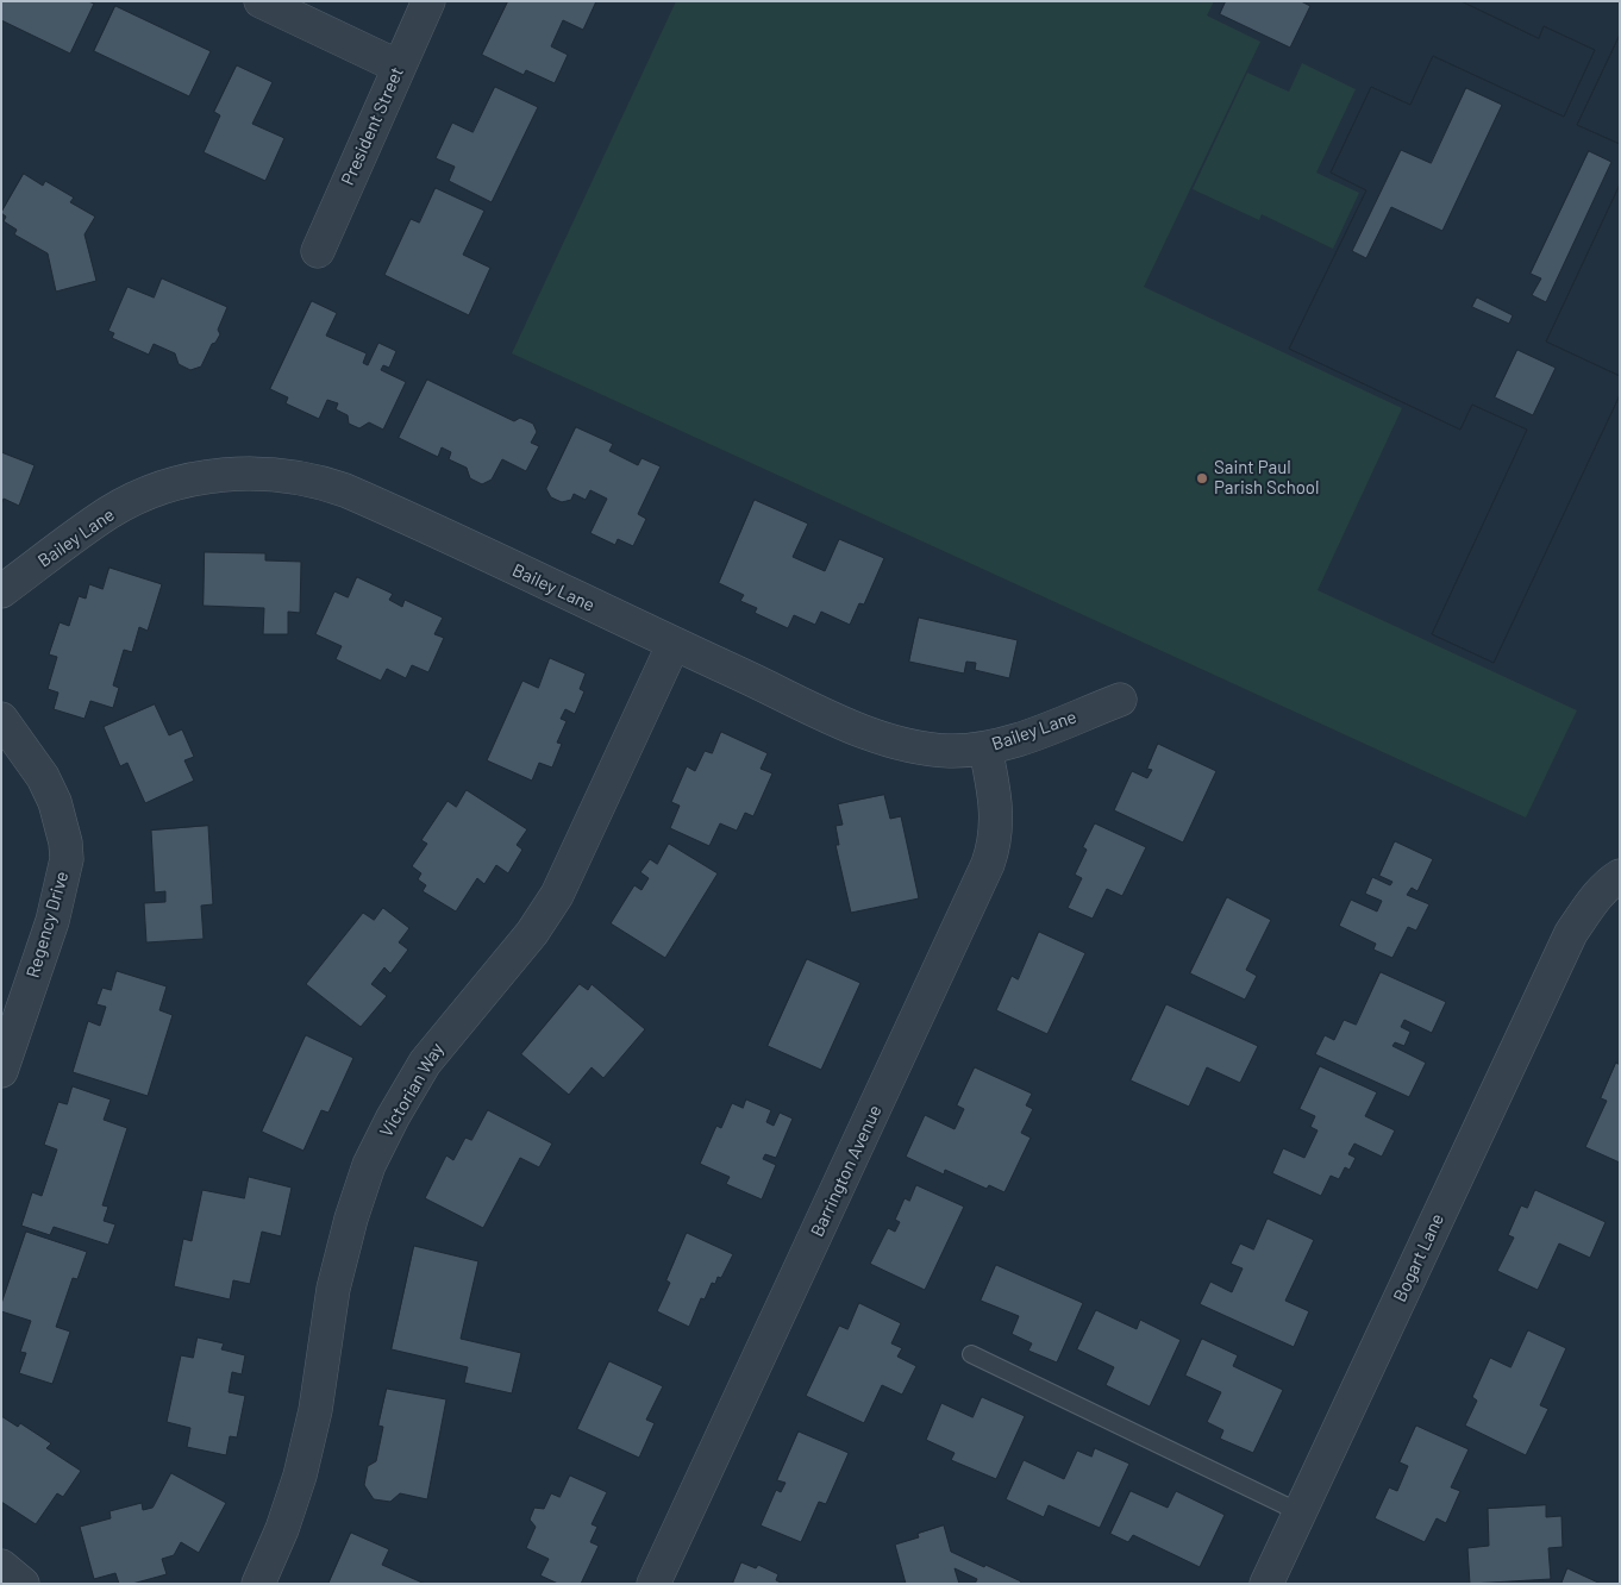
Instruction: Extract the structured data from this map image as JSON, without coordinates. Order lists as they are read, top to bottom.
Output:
{
  "streets": {
    "street": [
      "President Street",
      "Bailey Lane",
      "Regency Drive",
      "Victorian Way",
      "Barrington Avenue",
      "Bogart Lane"
    ]
  },
  "crossings": [
    ["Bailey Lane", "Victorian Way"],
    ["Bailey Lane", "Barrington Avenue"]
  ],
  "places": ["Saint Paul Parish School"]
}
